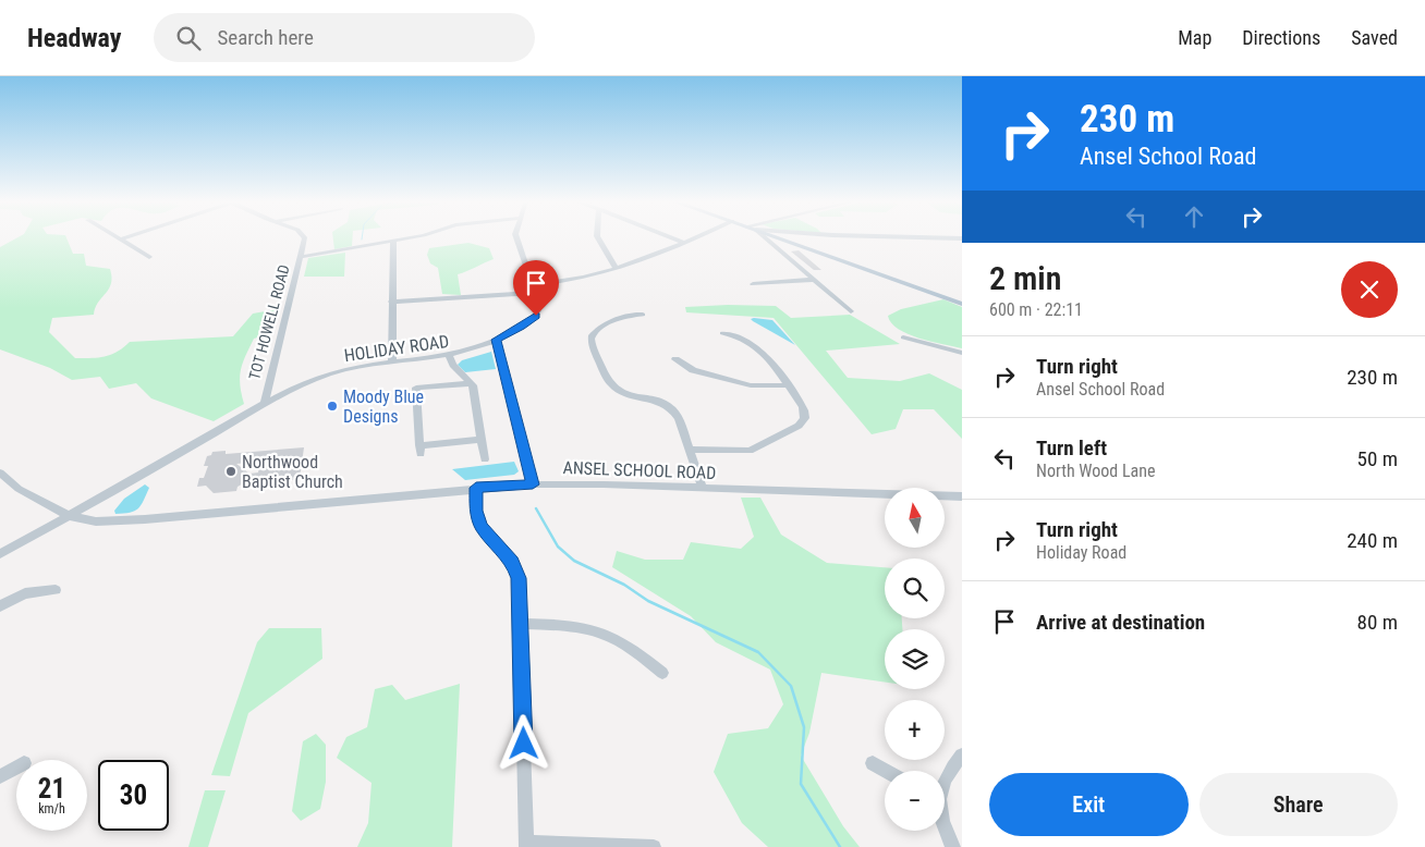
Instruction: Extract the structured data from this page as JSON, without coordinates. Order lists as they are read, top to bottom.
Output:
{
  "streets": {
    "street": ["TOT HOWELL ROAD", "HOLIDAY ROAD", "ANSEL SCHOOL ROAD"]
  },
  "crossings": [
    ["TOT HOWELL ROAD", "HOLIDAY ROAD"],
    ["HOLIDAY ROAD", "ANSEL SCHOOL ROAD"]
  ],
  "places": ["Moody Blue Designs", "Northwood Baptist Church"],
  "north": "top",
  "page": {
    "header": "Headway",
    "search": "Search here",
    "nav": ["Map", "Directions", "Saved"],
    "turn": ["230 m", "Ansel School Road"],
    "heading": ["2 min", "600 m · 22:11"],
    "list": [
      {
        "name": "Turn right",
        "note": "Ansel School Road",
        "value": "230 m"
      },
      {
        "name": "Turn left",
        "note": "North Wood Lane",
        "value": "50 m"
      },
      {
        "name": "Turn right",
        "note": "Holiday Road",
        "value": "240 m"
      },
      {
        "name": "Arrive at destination",
        "value": "80 m"
      }
    ],
    "map_buttons": ["+", "−"],
    "speed": "21 km/h",
    "limit": "30",
    "buttons": ["Exit", "Share"]
  }
}
